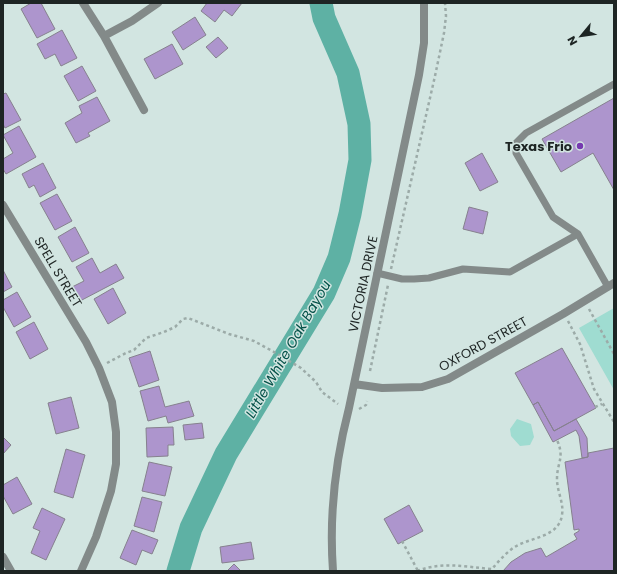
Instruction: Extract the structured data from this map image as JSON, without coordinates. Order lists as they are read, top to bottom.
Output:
{
  "streets": {
    "street": ["SPELL STREET", "VICTORIA DRIVE", "OXFORD STREET"]
  },
  "crossings": [
    ["VICTORIA DRIVE", "OXFORD STREET"]
  ],
  "water": ["Little White Oak Bayou"],
  "places": ["Texas Frio"],
  "north": "bottom left"
}
